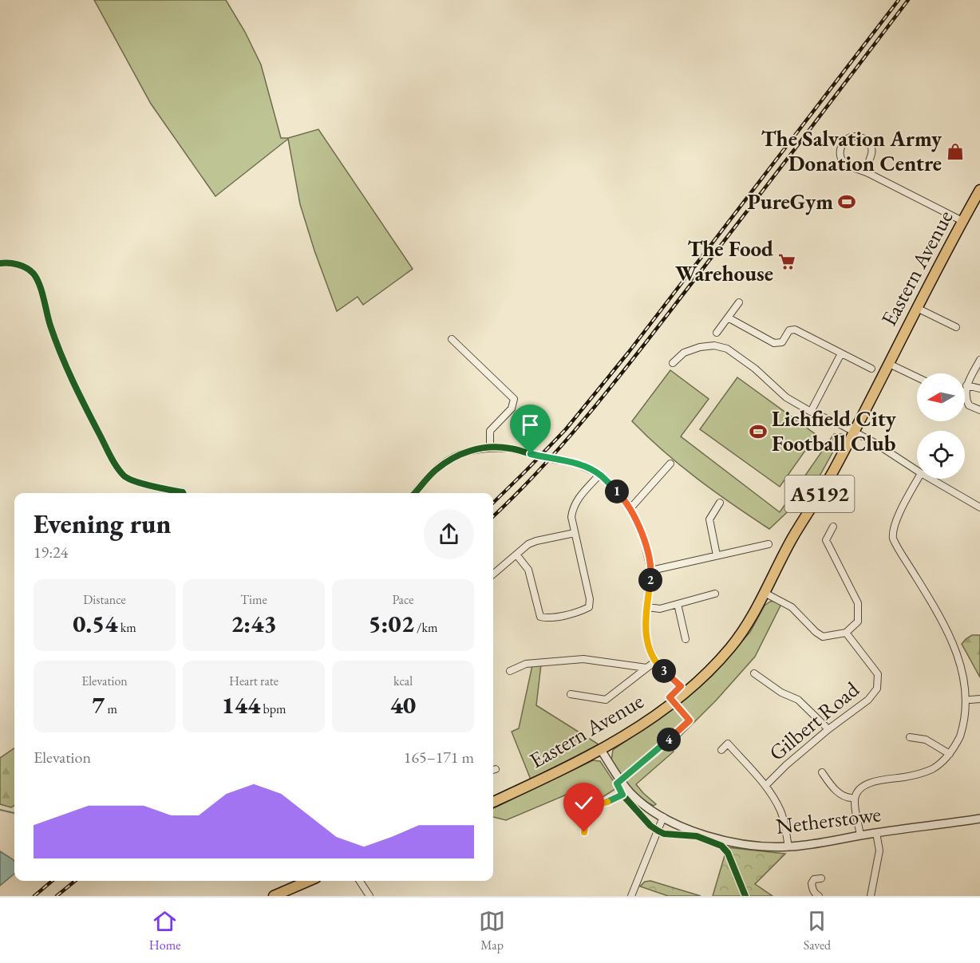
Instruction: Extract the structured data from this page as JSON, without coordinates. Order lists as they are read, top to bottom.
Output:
{
  "streets": {
    "highway": ["Eastern Avenue", "A5192"],
    "street": ["Gilbert Road", "Netherstowe"]
  },
  "crossings": [
    ["Eastern Avenue", "Netherstowe"]
  ],
  "places": {
    "shop": ["The Salvation Army Donation Centre"],
    "sports": ["PureGym", "Lichfield City Football Club"],
    "supermarket": ["The Food Warehouse"]
  },
  "north": "left",
  "page": {
    "pins": [
      "1",
      "2",
      "3",
      "4"
    ],
    "heading": ["Evening run", "19:24"],
    "stats": [
      ["Distance", "0.54 km"],
      ["Time", "2:43"],
      ["Pace", "5:02 /km"],
      ["Elevation", "7 m"],
      ["Heart rate", "144 bpm"],
      ["kcal", "40"]
    ],
    "chart": ["Elevation", "165–171 m"],
    "tabs": ["Home", "Map", "Saved"]
  }
}
